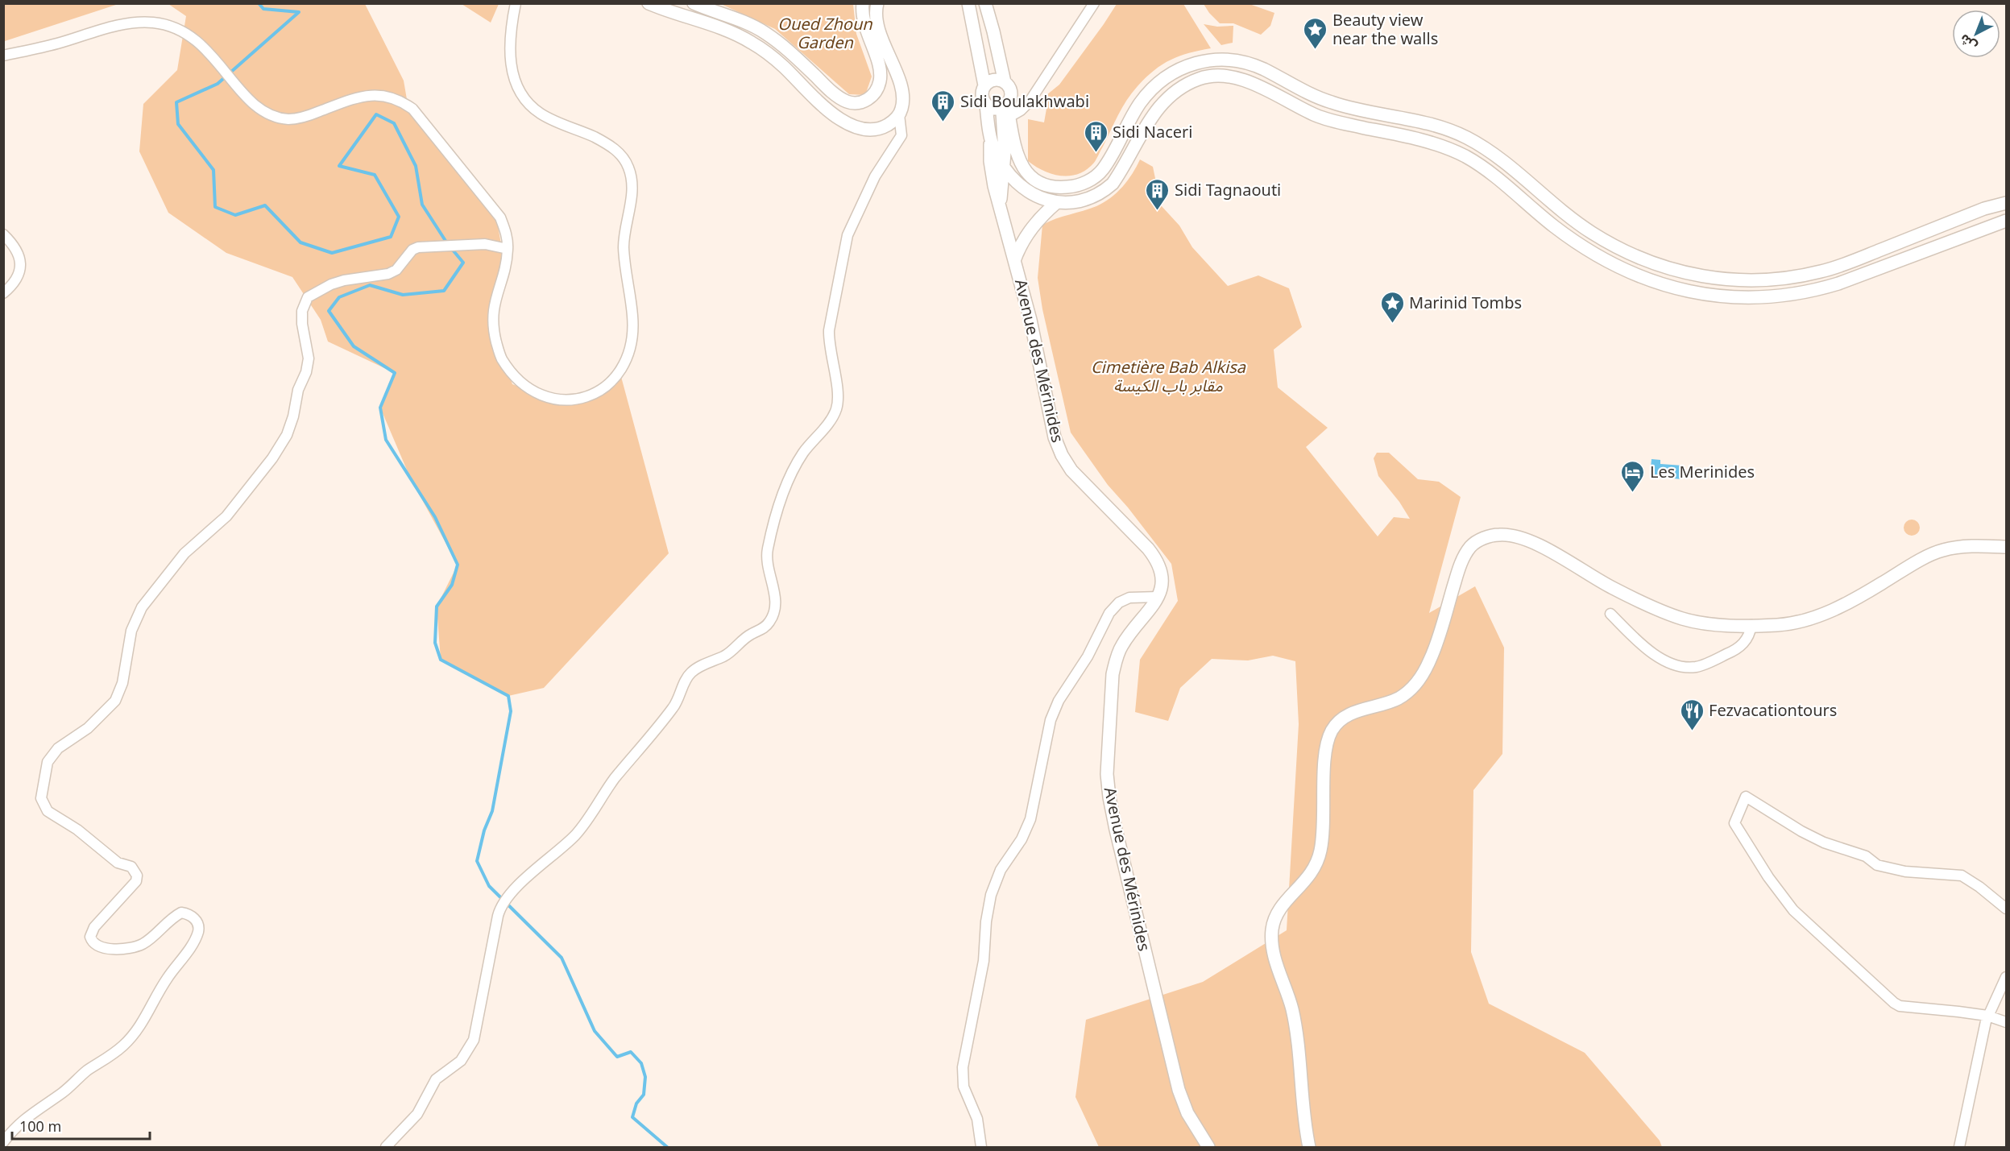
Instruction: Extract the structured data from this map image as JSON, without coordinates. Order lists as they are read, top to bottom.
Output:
{
  "streets": {
    "main road": ["Avenue des Mérinides"]
  },
  "parks": ["Oued Zhoun Garden", "Cimetière Bab Alkisa مقابر باب الكيسة"],
  "places": {
    "place": ["Beauty view near the walls", "Marinid Tombs"],
    "building": ["Sidi Boulakhwabi", "Sidi Naceri", "Sidi Tagnaouti"],
    "hotel": ["Les Merinides"],
    "restaurant": ["Fezvacationtours"]
  },
  "scale_bar": "100 m",
  "north": "bottom left"
}
